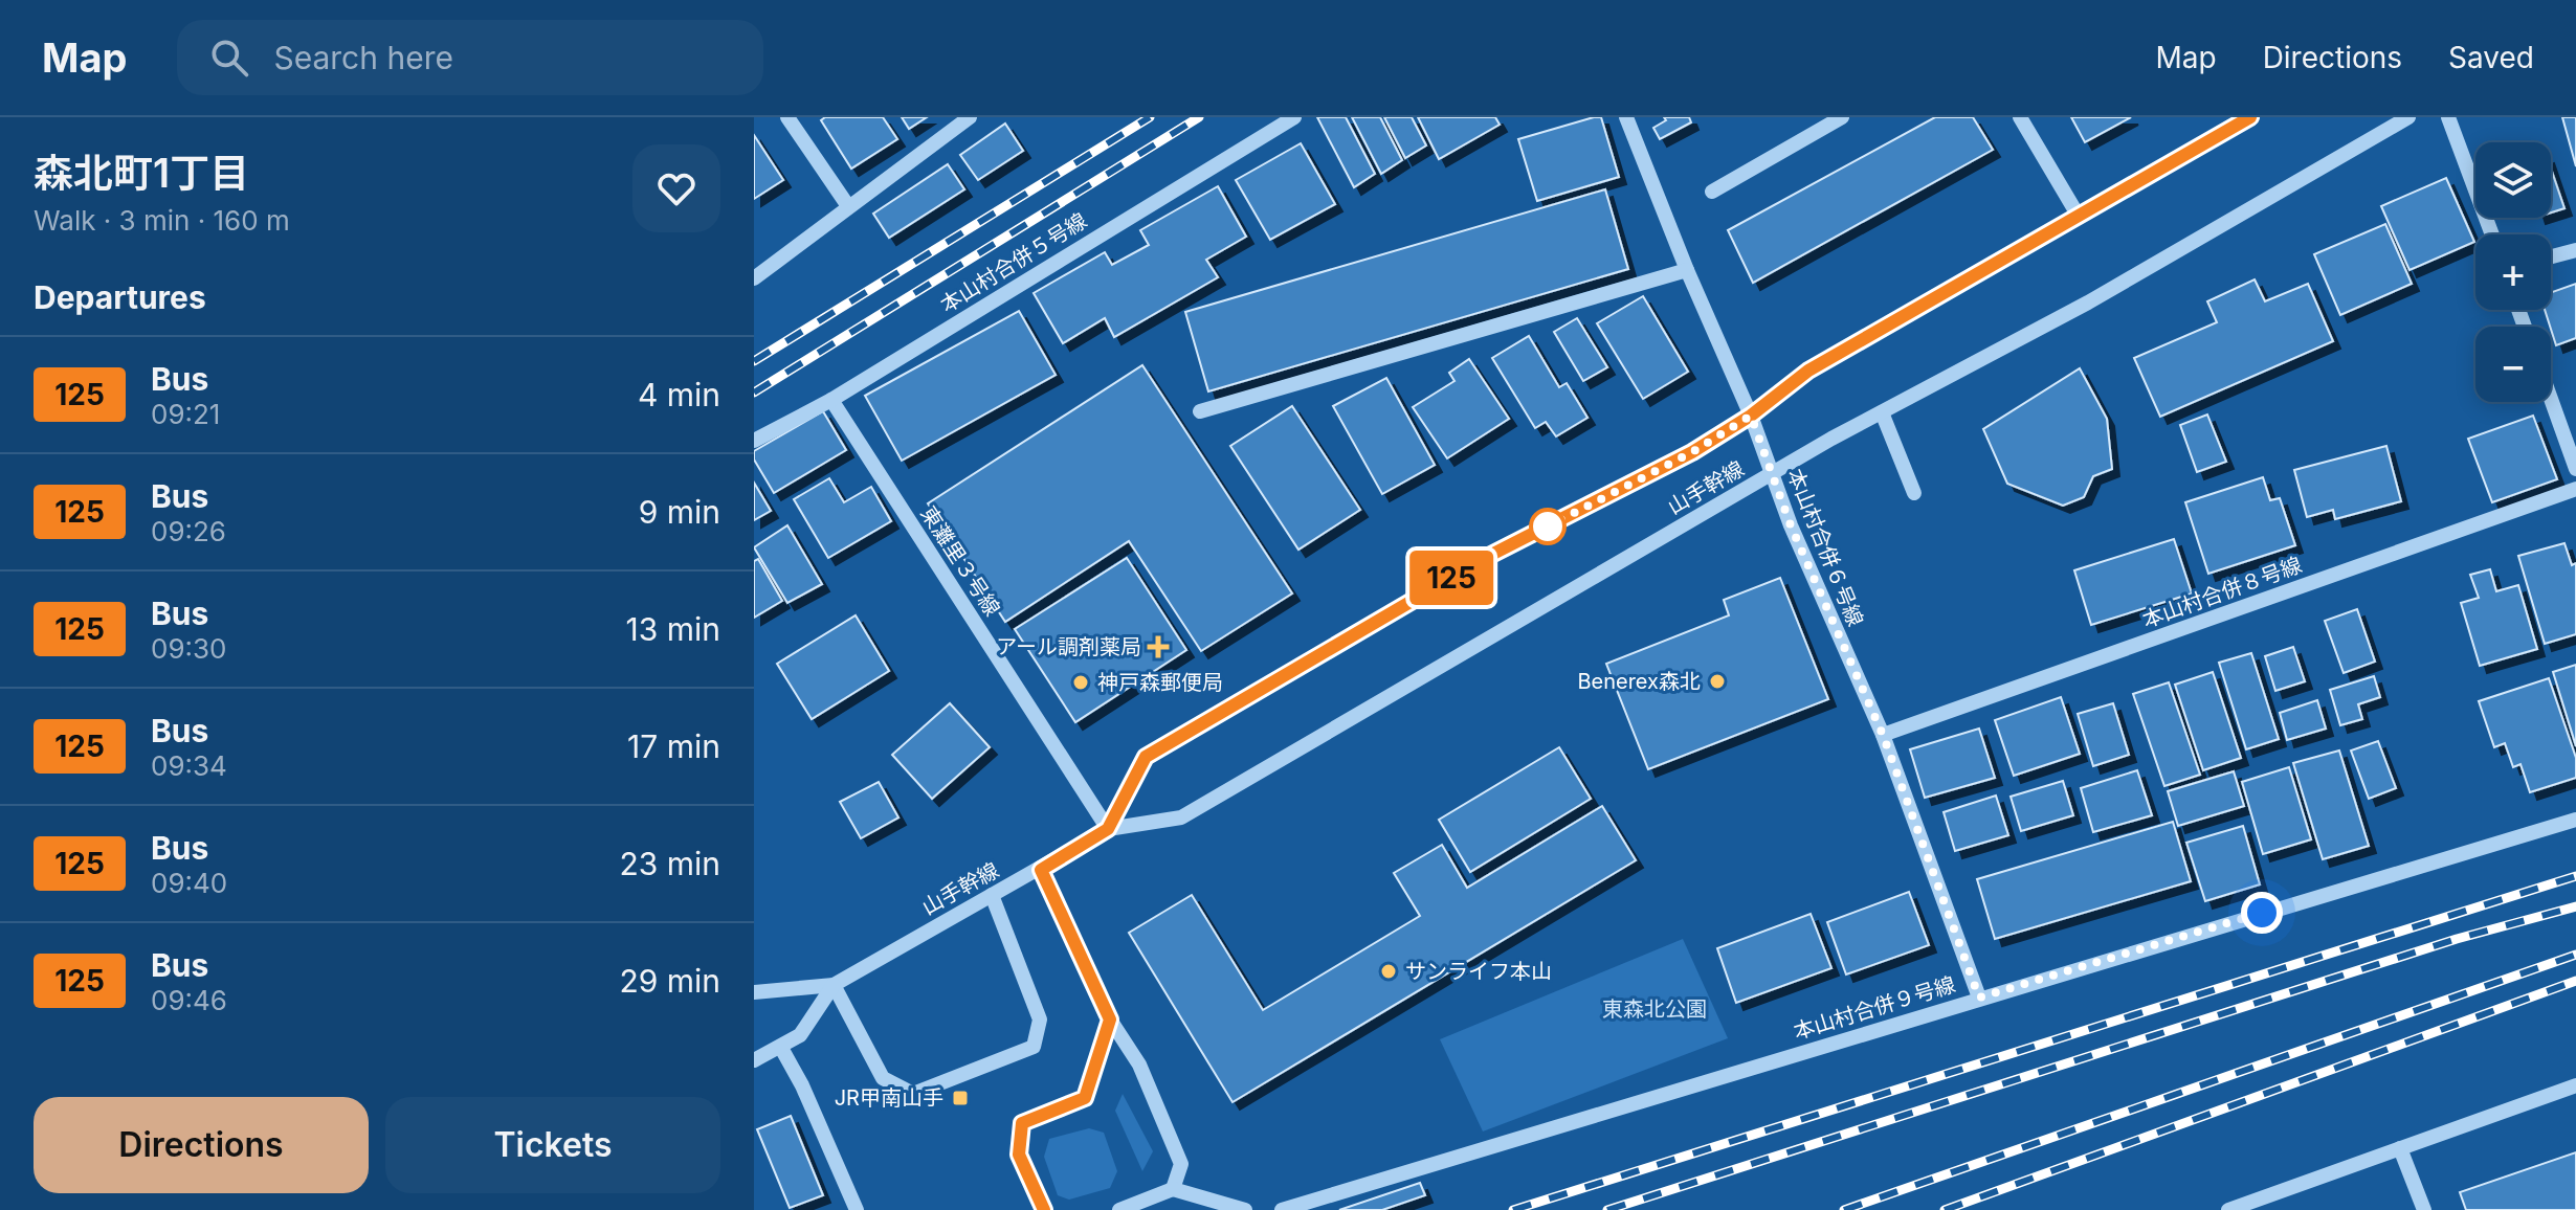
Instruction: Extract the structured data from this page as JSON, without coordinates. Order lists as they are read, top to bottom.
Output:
{
  "streets": {
    "street": [
      "本山村合併５号線",
      "山手幹線",
      "本山村合併６号線",
      "東灘里３号線",
      "本山村合併８号線",
      "本山村合併９号線"
    ]
  },
  "crossings": [
    ["本山村合併５号線", "東灘里３号線"],
    ["山手幹線", "本山村合併６号線"],
    ["山手幹線", "東灘里３号線"],
    ["本山村合併６号線", "本山村合併８号線"],
    ["本山村合併６号線", "本山村合併９号線"]
  ],
  "parks": ["東森北公園"],
  "places": {
    "health": ["アール調剤薬局"],
    "other": ["Benerex森北", "神戸森郵便局", "サンライフ本山"],
    "transit": ["JR甲南山手"]
  },
  "lines": ["bus line 125"],
  "page": {
    "header": "Map",
    "search": "Search here",
    "nav": ["Map", "Directions", "Saved"],
    "heading": [
      ["森北町1丁目", "Walk · 3 min · 160 m"],
      "Departures"
    ],
    "on_map": "125",
    "map_buttons": ["+", "−"],
    "list": [
      {
        "mark": "125",
        "name": "Bus",
        "note": "09:21",
        "value": "4 min"
      },
      {
        "mark": "125",
        "name": "Bus",
        "note": "09:26",
        "value": "9 min"
      },
      {
        "mark": "125",
        "name": "Bus",
        "note": "09:30",
        "value": "13 min"
      },
      {
        "mark": "125",
        "name": "Bus",
        "note": "09:34",
        "value": "17 min"
      },
      {
        "mark": "125",
        "name": "Bus",
        "note": "09:40",
        "value": "23 min"
      },
      {
        "mark": "125",
        "name": "Bus",
        "note": "09:46",
        "value": "29 min"
      }
    ],
    "buttons": ["Directions", "Tickets"]
  }
}
